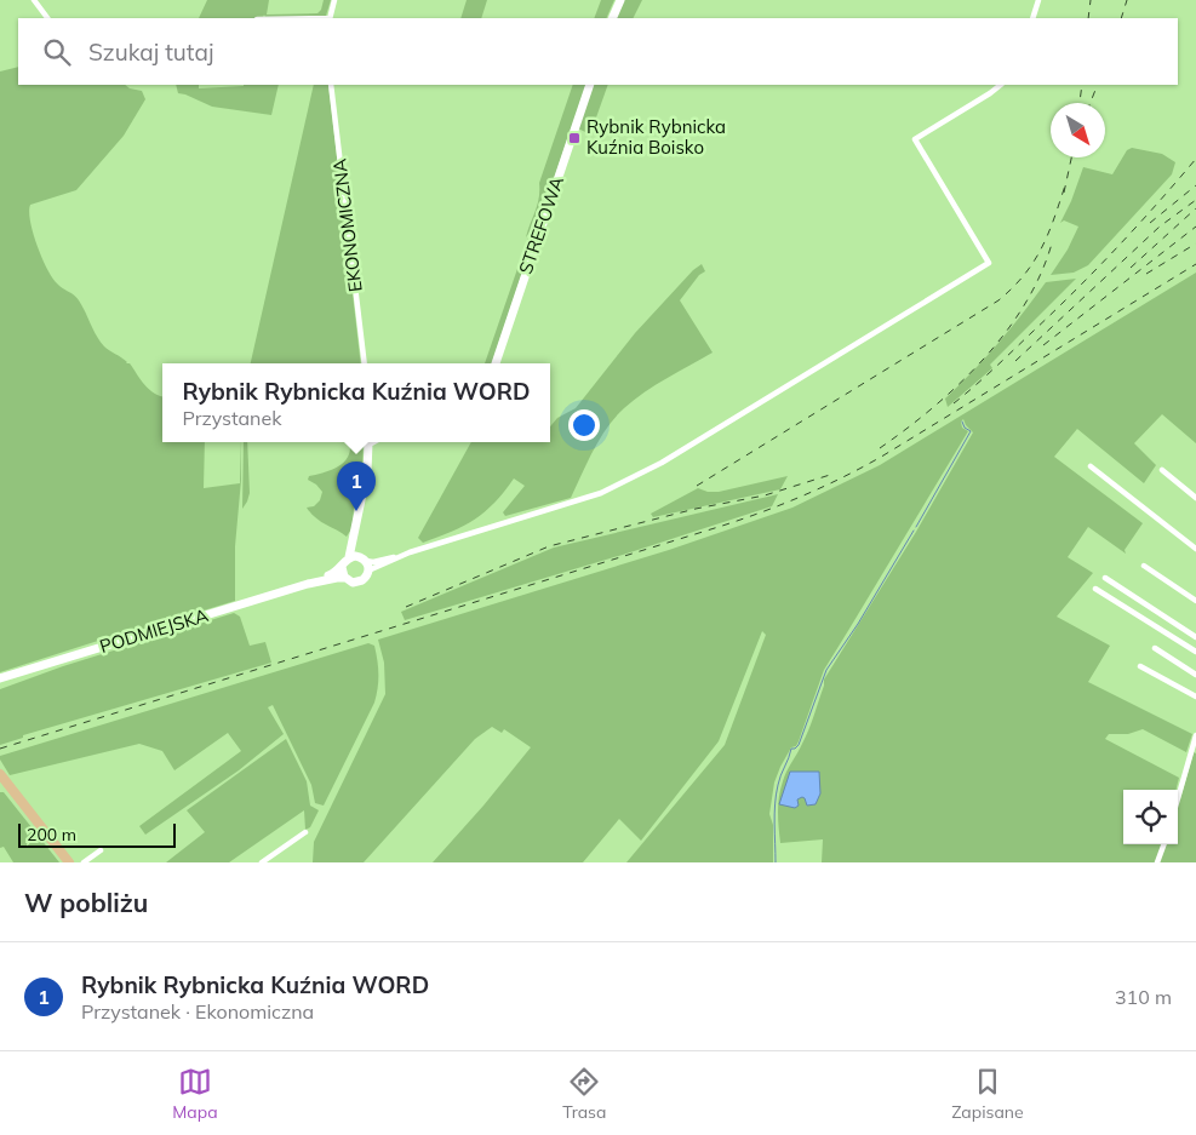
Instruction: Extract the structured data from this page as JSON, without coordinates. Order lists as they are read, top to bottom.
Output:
{
  "streets": {
    "street": ["EKONOMICZNA", "STREFOWA", "PODMIEJSKA"]
  },
  "places": {
    "transit": ["Rybnik Rybnicka Kuźnia Boisko"]
  },
  "scale_bar": "200 m",
  "north": "bottom right",
  "page": {
    "search": "Szukaj tutaj",
    "popup": ["Rybnik Rybnicka Kuźnia WORD", "Przystanek"],
    "pins": "1",
    "scale": "200 m",
    "heading": "W pobliżu",
    "list": [
      {
        "mark": "1",
        "name": "Rybnik Rybnicka Kuźnia WORD",
        "note": "Przystanek · Ekonomiczna",
        "value": "310 m"
      }
    ],
    "nav": ["Mapa", "Trasa", "Zapisane"]
  }
}
